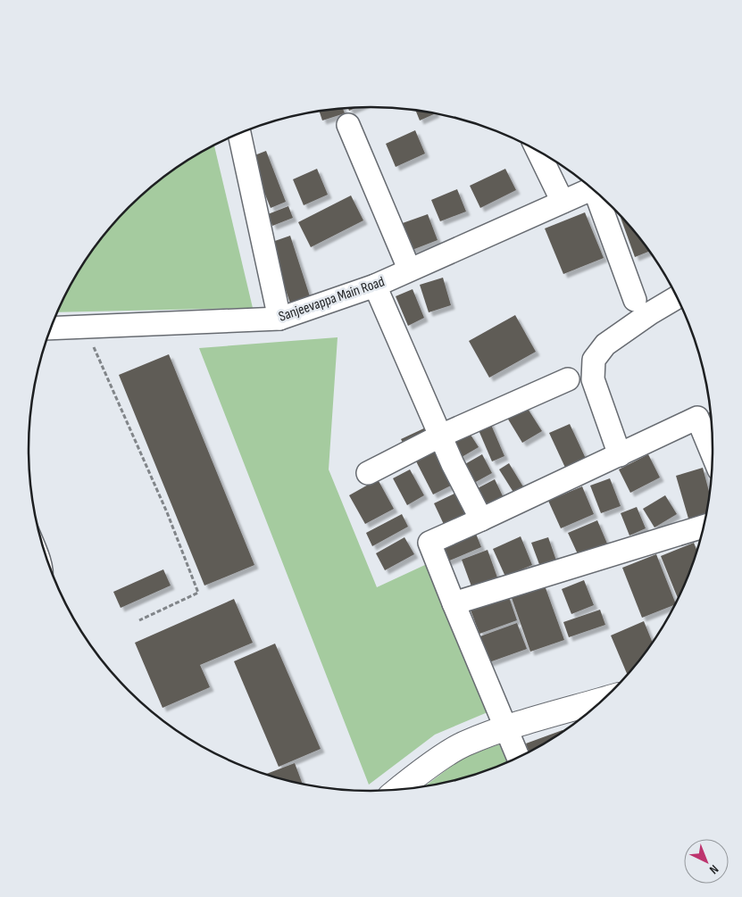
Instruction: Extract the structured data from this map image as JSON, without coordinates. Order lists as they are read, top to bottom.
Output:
{
  "streets": {
    "street": ["Sanjeevappa Main Road"]
  },
  "north": "bottom right"
}
